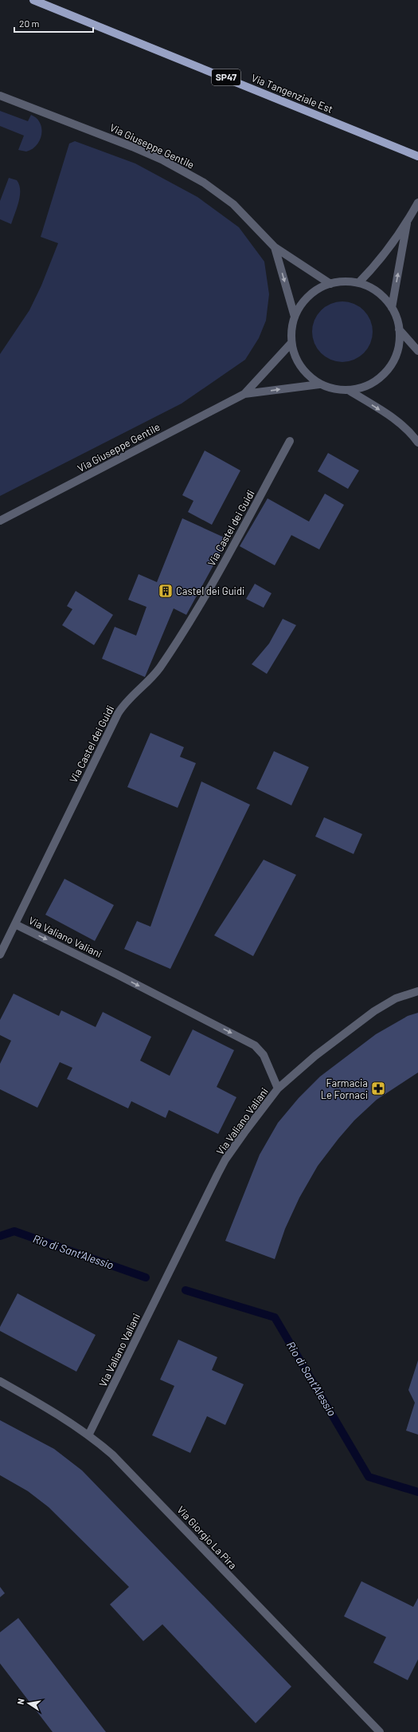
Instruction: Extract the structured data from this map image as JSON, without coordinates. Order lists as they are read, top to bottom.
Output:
{
  "streets": {
    "main road": ["SP47", "Via Tangenziale Est"],
    "street": [
      "Via Giuseppe Gentile",
      "Via Castel dei Guidi",
      "Via Valiano Valiani",
      "Via Giorgio La Pira"
    ]
  },
  "crossings": [
    ["Via Castel dei Guidi", "Via Valiano Valiani"],
    ["Via Valiano Valiani", "Via Giorgio La Pira"]
  ],
  "one_way": ["Via Valiano Valiani"],
  "water": ["Rio di Sant'Alessio"],
  "places": {
    "building": ["Castel dei Guidi"],
    "pharmacy": ["Farmacia Le Fornaci"]
  },
  "scale_bar": "20 m",
  "north": "left"
}
